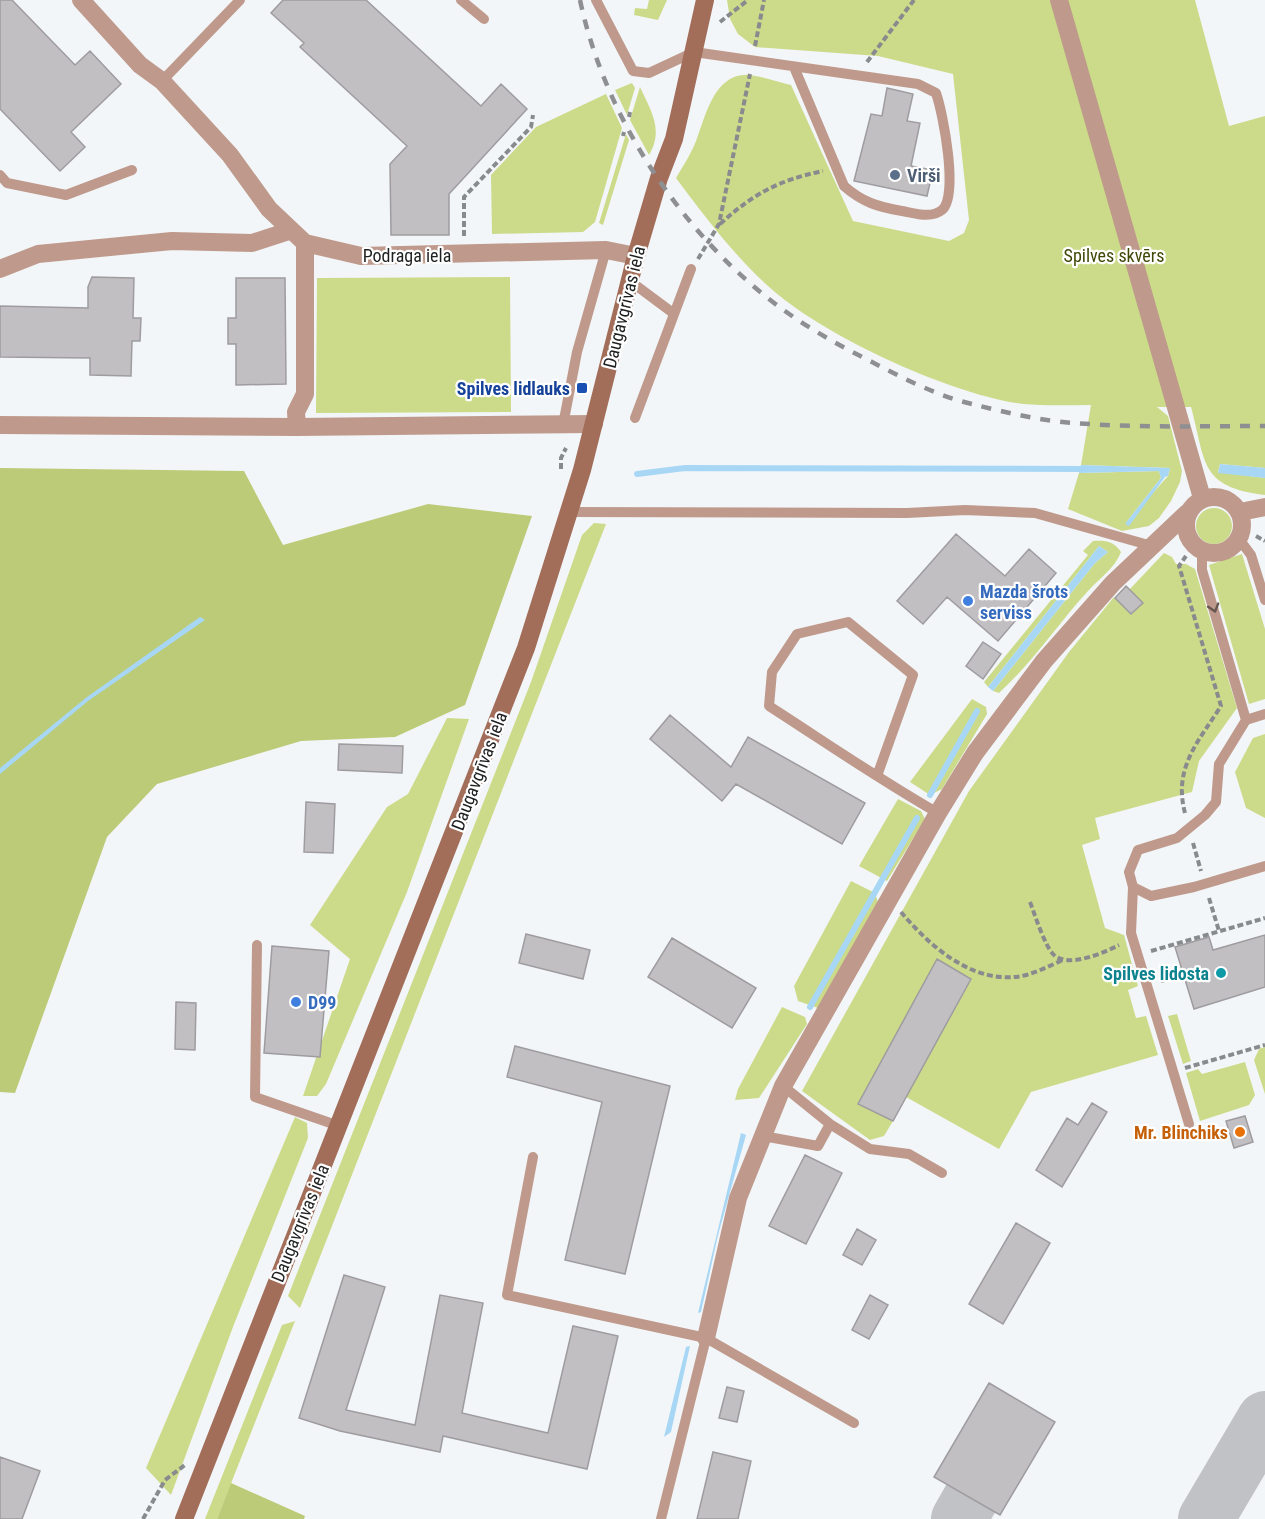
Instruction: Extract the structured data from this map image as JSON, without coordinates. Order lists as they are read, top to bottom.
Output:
{
  "streets": {
    "main road": ["Daugavgrīvas iela"],
    "street": ["Podraga iela"]
  },
  "crossings": [
    ["Podraga iela", "Daugavgrīvas iela"]
  ],
  "parks": ["Spilves skvērs"],
  "places": {
    "other": [
      "Virši",
      "Mazda šrots serviss",
      "Spilves lidosta",
      "D99",
      "Mr. Blinchiks"
    ],
    "transit": ["Spilves lidlauks"]
  }
}
